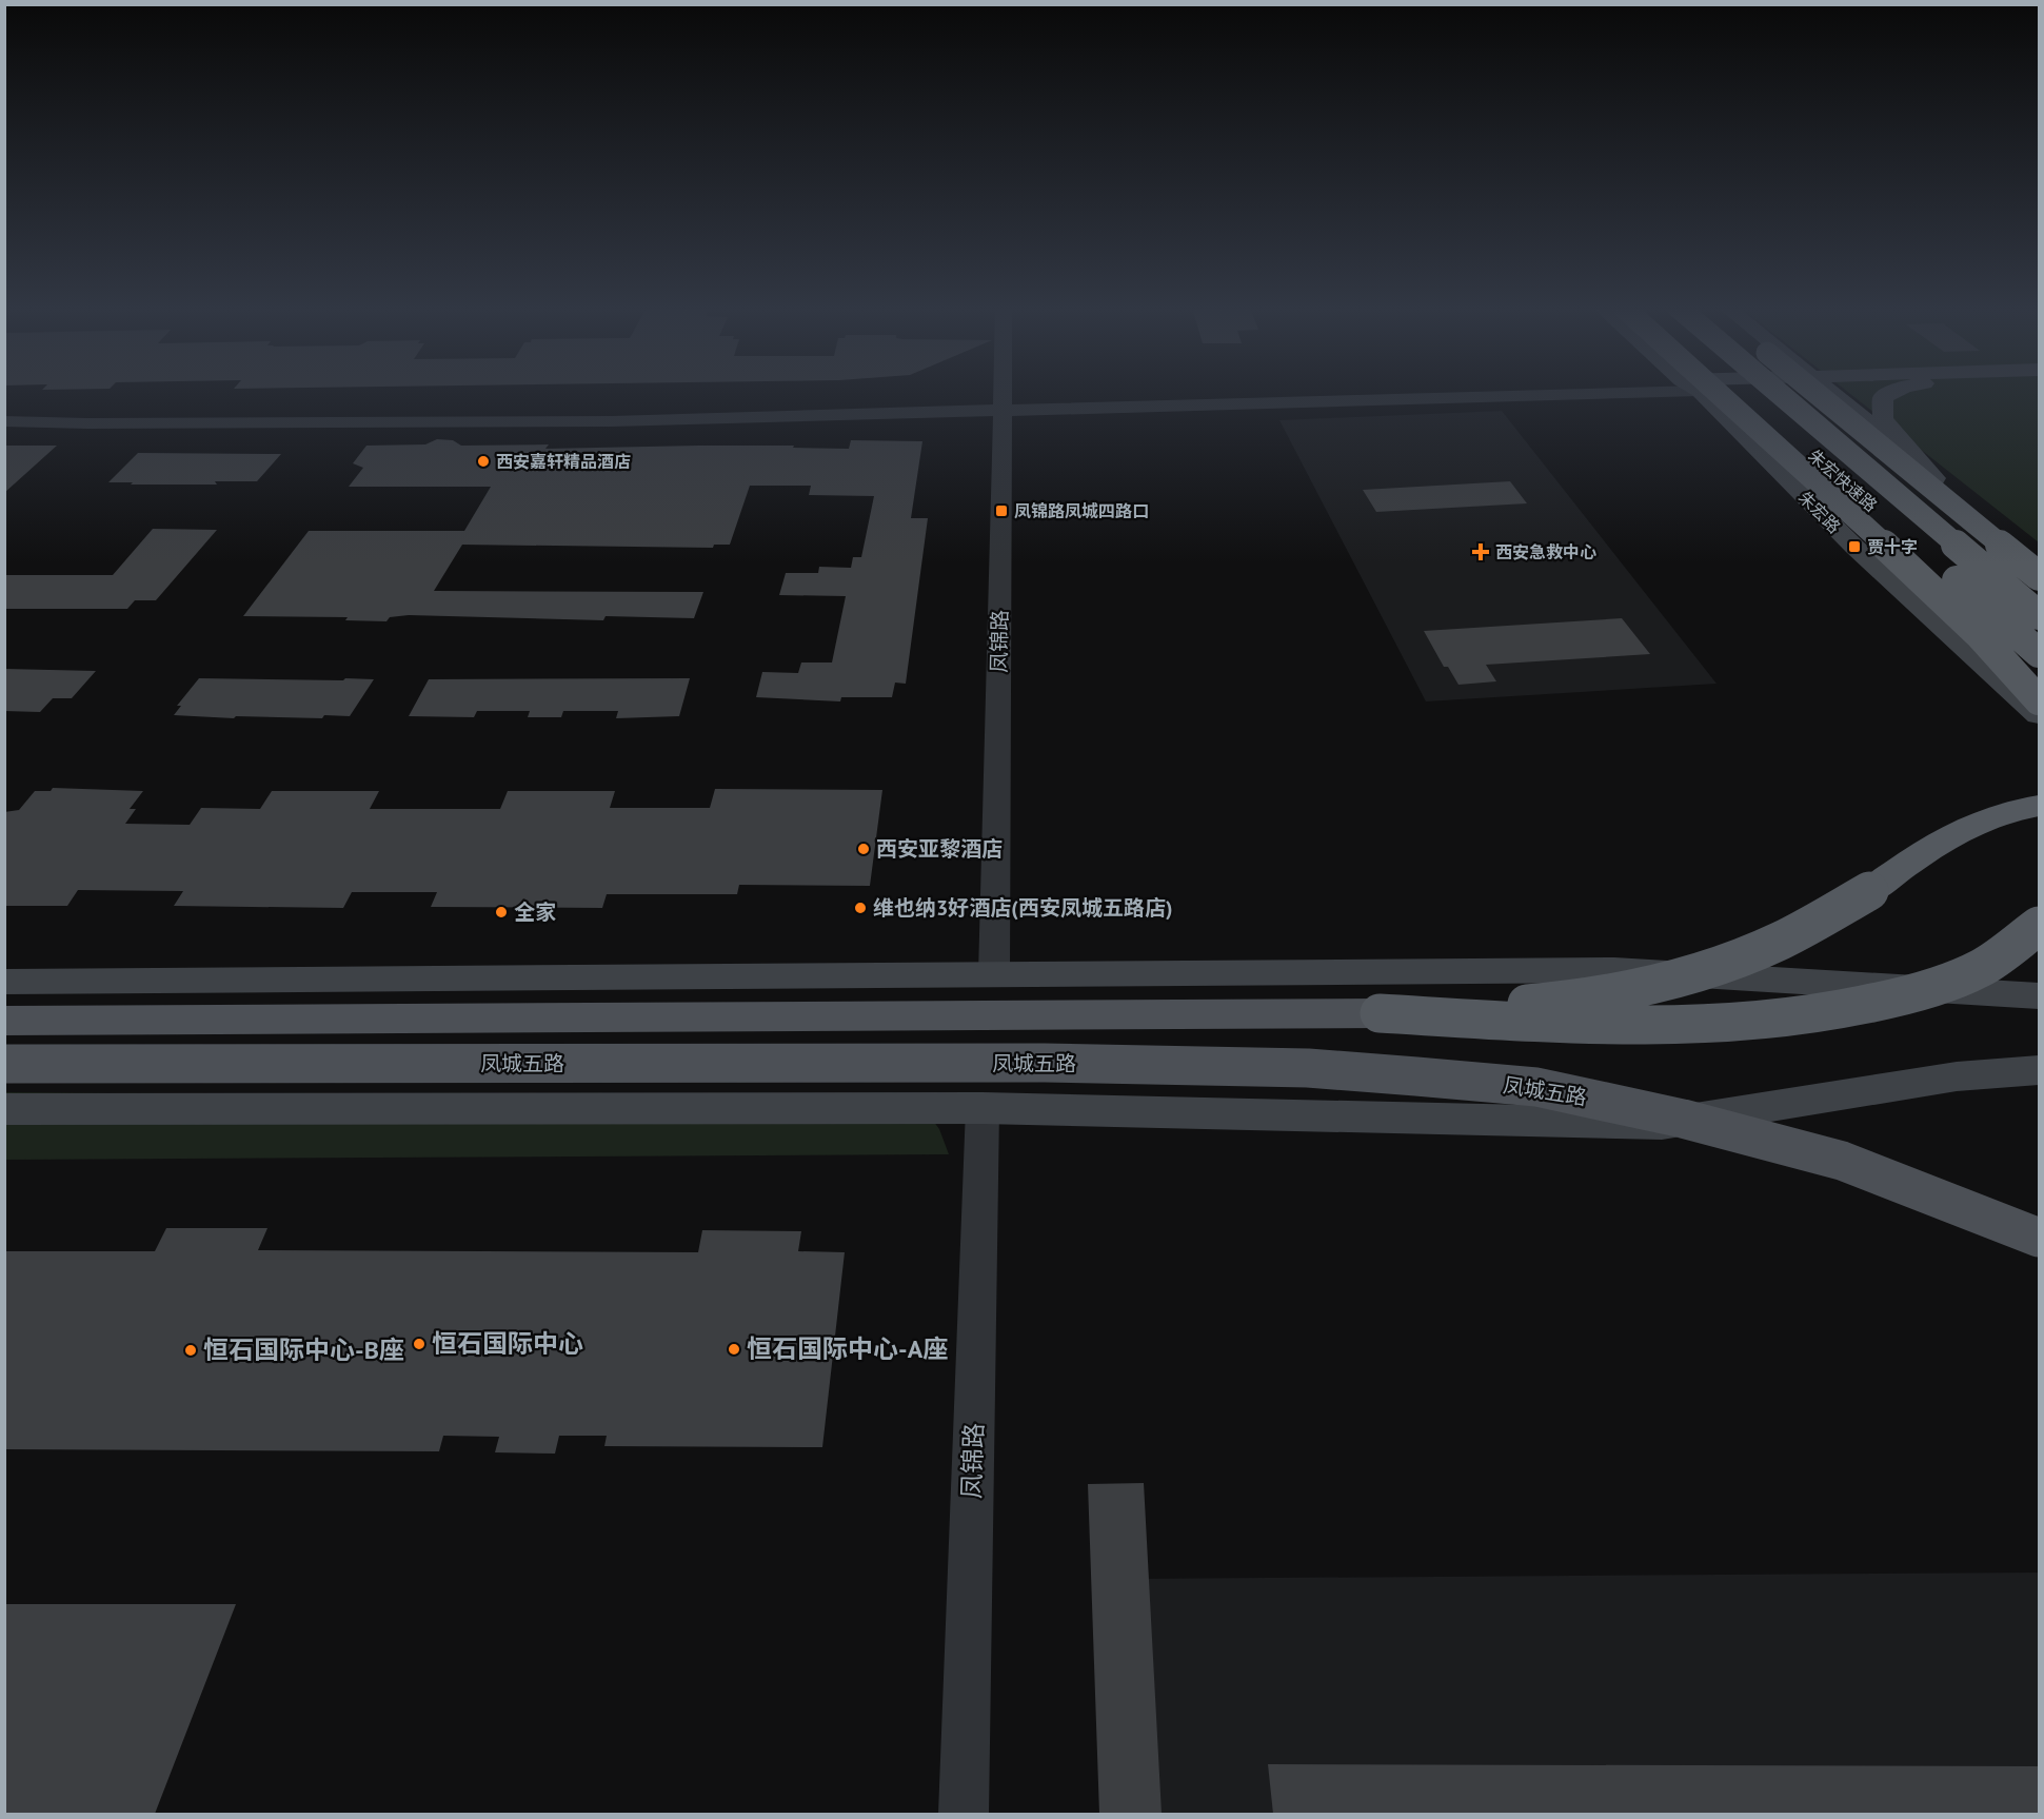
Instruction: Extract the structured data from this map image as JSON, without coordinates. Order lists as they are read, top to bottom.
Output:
{
  "streets": {
    "highway": ["朱宏快速路"],
    "main road": ["朱宏路", "凤城五路"],
    "street": ["凤锦路"]
  },
  "places": {
    "other": [
      "西安嘉轩精品酒店",
      "西安亚黎酒店",
      "维也纳3好酒店(西安凤城五路店)",
      "全家",
      "恒石国际中心",
      "恒石国际中心-A座",
      "恒石国际中心-B座"
    ],
    "transit": ["凤锦路凤城四路口", "贾十字"],
    "health": ["西安急救中心"]
  }
}
